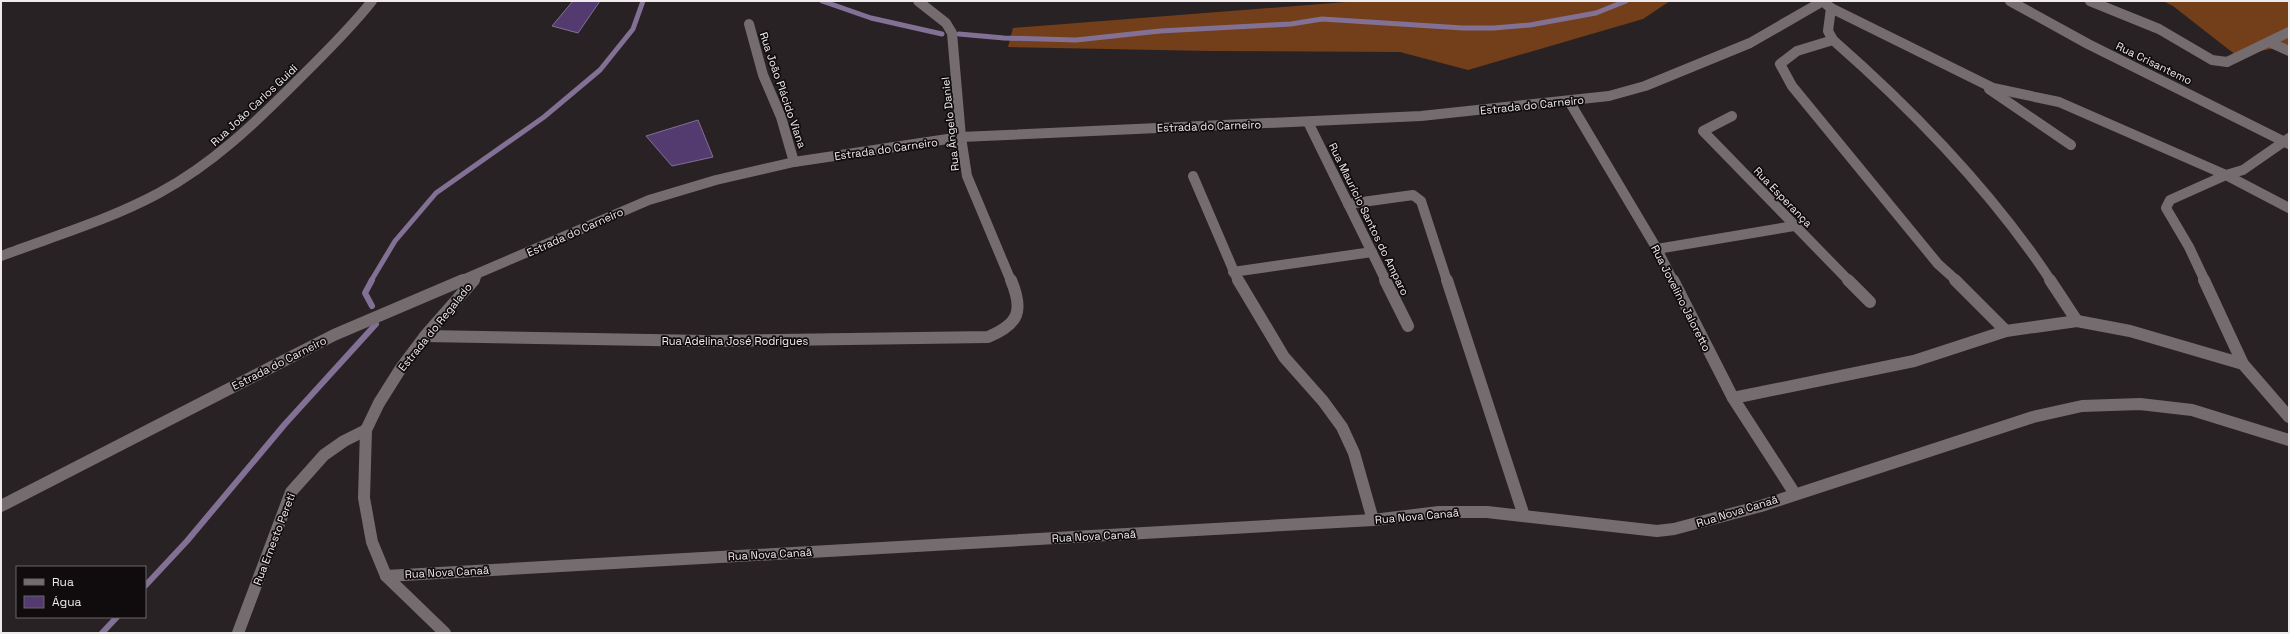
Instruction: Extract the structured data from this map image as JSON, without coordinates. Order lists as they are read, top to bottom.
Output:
{
  "streets": {
    "street": [
      "Rua Crisantemo",
      "Rua João Plácido Viana",
      "Rua João Carlos Guidi",
      "Estrada do Carneiro",
      "Rua Ângelo Daniel",
      "Rua Esperança",
      "Rua Maurício Santos do Amparo",
      "Rua Jovelino Jaloretto",
      "Estrada do Regalado",
      "Rua Adelina José Rodrigues",
      "Rua Nova Canaã",
      "Rua Ernesto Pereti"
    ]
  },
  "crossings": [
    ["Rua João Plácido Viana", "Estrada do Carneiro"],
    ["Estrada do Carneiro", "Rua Ângelo Daniel"],
    ["Estrada do Carneiro", "Rua Maurício Santos do Amparo"],
    ["Estrada do Carneiro", "Rua Jovelino Jaloretto"],
    ["Estrada do Carneiro", "Estrada do Regalado"],
    ["Rua Ângelo Daniel", "Rua Adelina José Rodrigues"],
    ["Rua Jovelino Jaloretto", "Rua Nova Canaã"],
    ["Estrada do Regalado", "Rua Adelina José Rodrigues"],
    ["Estrada do Regalado", "Rua Nova Canaã"],
    ["Estrada do Regalado", "Rua Ernesto Pereti"]
  ],
  "legend": ["Rua", "Água"]
}
